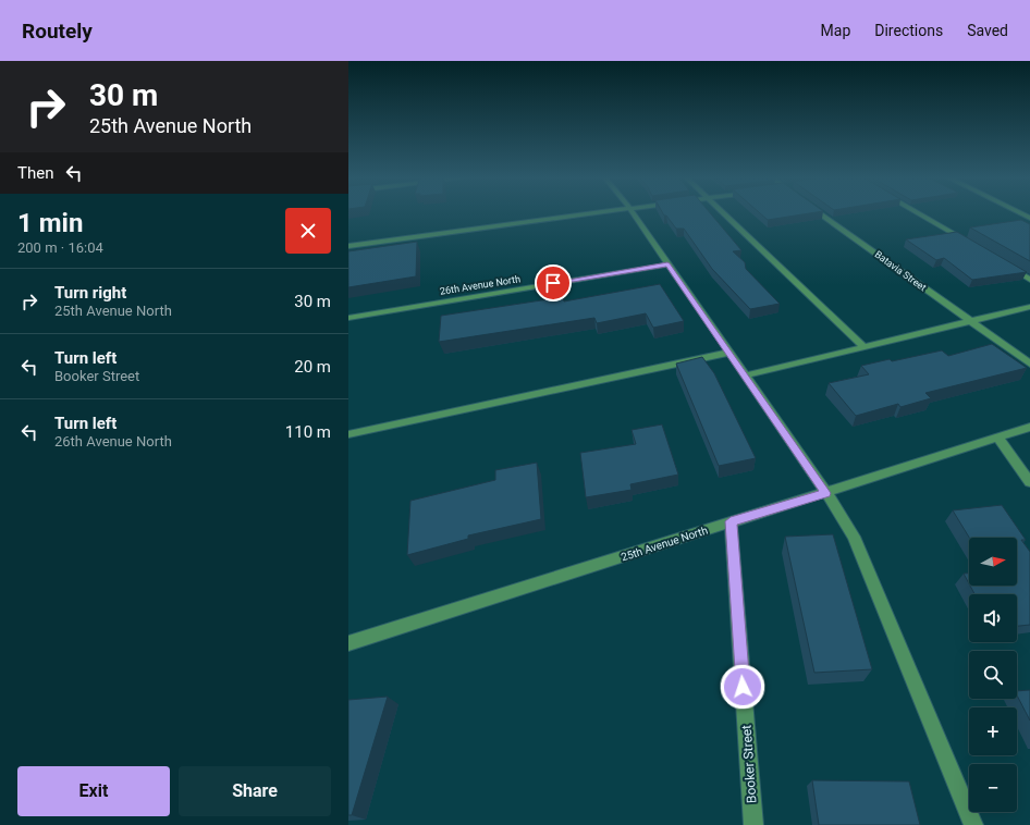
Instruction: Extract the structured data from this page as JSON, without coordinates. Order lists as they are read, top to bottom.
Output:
{
  "streets": {
    "street": [
      "Batavia Street",
      "26th Avenue North",
      "25th Avenue North",
      "Booker Street"
    ]
  },
  "crossings": [
    ["25th Avenue North", "Booker Street"]
  ],
  "north": "right",
  "page": {
    "header": "Routely",
    "nav": ["Map", "Directions", "Saved"],
    "turn": ["30 m", "25th Avenue North"],
    "then": "Then",
    "heading": ["1 min", "200 m · 16:04"],
    "list": [
      {
        "name": "Turn right",
        "note": "25th Avenue North",
        "value": "30 m"
      },
      {
        "name": "Turn left",
        "note": "Booker Street",
        "value": "20 m"
      },
      {
        "name": "Turn left",
        "note": "26th Avenue North",
        "value": "110 m"
      }
    ],
    "map_buttons": ["+", "−"],
    "buttons": ["Exit", "Share"]
  }
}
